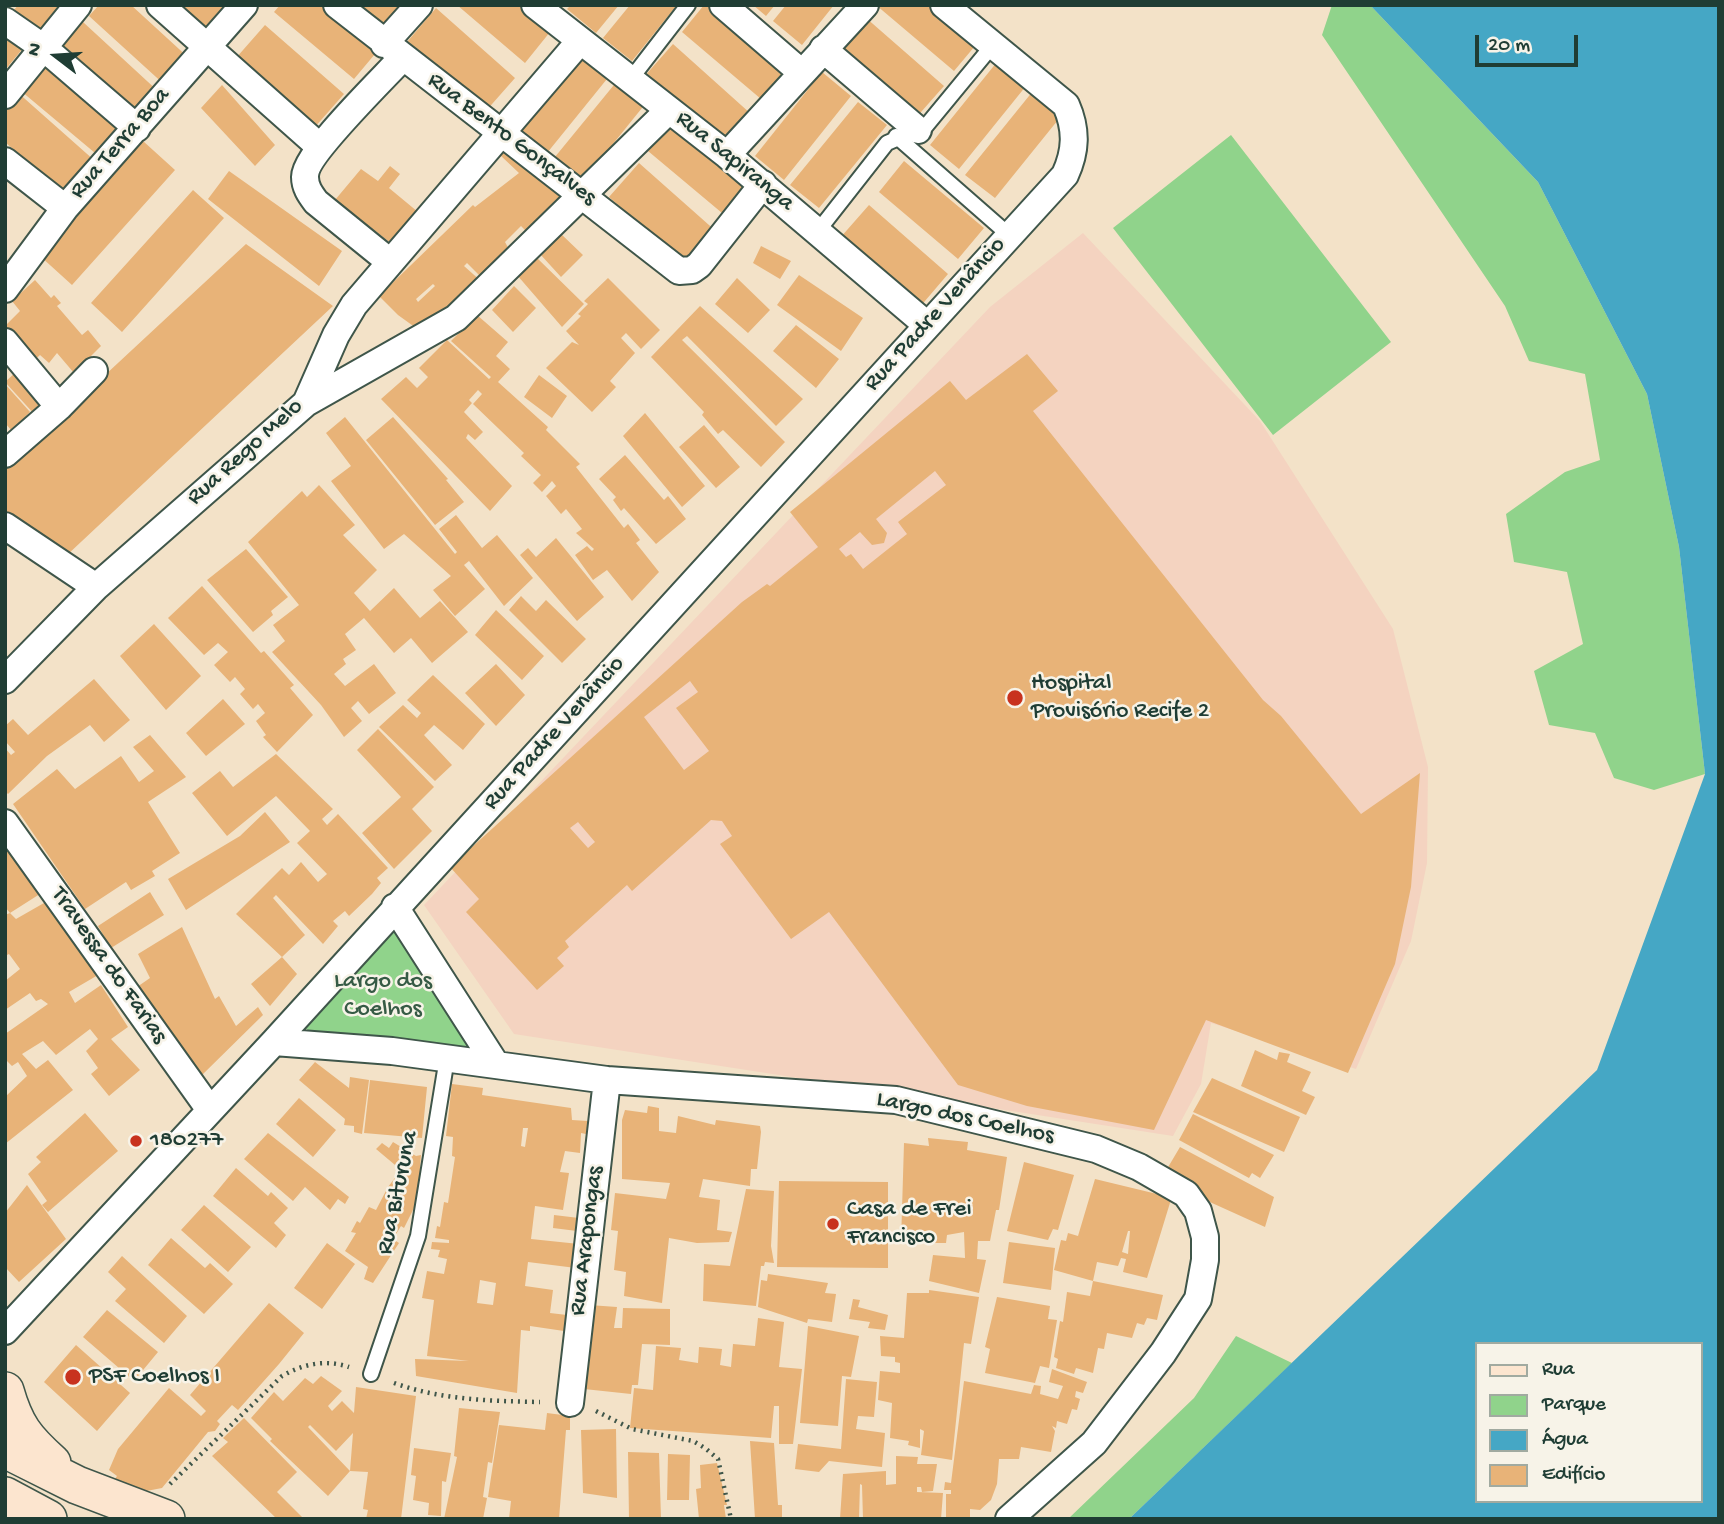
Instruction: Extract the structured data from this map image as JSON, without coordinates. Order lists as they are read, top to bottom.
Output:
{
  "streets": {
    "street": [
      "Rua Bento Gonçalves",
      "Rua Terra Boa",
      "Rua Sapiranga",
      "Rua Padre Venâncio",
      "Rua Rego Melo",
      "Travessa do Farias",
      "Largo dos Coelhos",
      "Rua Arapongas"
    ],
    "lane": ["Rua Bituruna"]
  },
  "crossings": [
    ["Rua Bento Gonçalves", "Rua Sapiranga"],
    ["Rua Bento Gonçalves", "Rua Rego Melo"],
    ["Rua Sapiranga", "Rua Padre Venâncio"],
    ["Rua Sapiranga", "Rua Rego Melo"],
    ["Rua Padre Venâncio", "Travessa do Farias"],
    ["Rua Padre Venâncio", "Largo dos Coelhos"],
    ["Largo dos Coelhos", "Rua Bituruna"],
    ["Largo dos Coelhos", "Rua Arapongas"]
  ],
  "parks": ["Largo dos Coelhos"],
  "places": [
    "Hospital Provisório Recife 2",
    "180277",
    "Casa de Frei Francisco",
    "PSF Coelhos I"
  ],
  "legend": [
    "Rua",
    "Parque",
    "Água",
    "Edifício"
  ],
  "scale_bar": "20 m",
  "north": "left"
}
